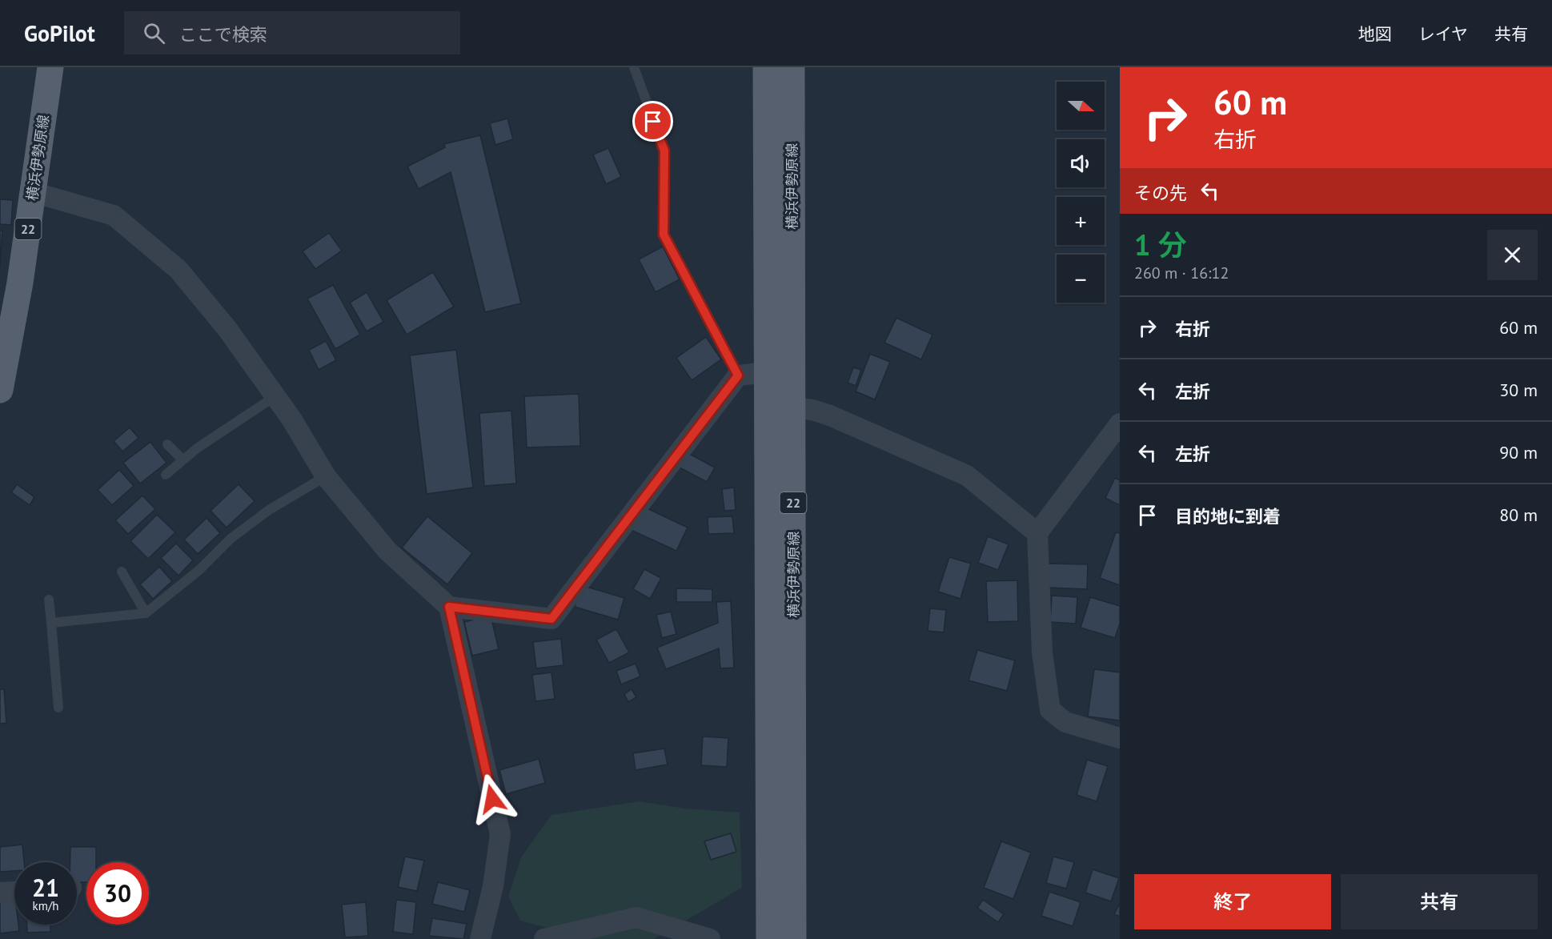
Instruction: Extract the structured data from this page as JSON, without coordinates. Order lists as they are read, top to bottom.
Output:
{
  "streets": {
    "main road": ["横浜伊勢原線", "22"]
  },
  "north": "right",
  "page": {
    "header": "GoPilot",
    "search": "ここで検索",
    "nav": ["地図", "レイヤ", "共有"],
    "turn": ["60 m", "右折"],
    "map_buttons": ["+", "−"],
    "then": "その先",
    "heading": ["1 分", "260 m · 16:12"],
    "list": [
      {
        "name": "右折",
        "value": "60 m"
      },
      {
        "name": "左折",
        "value": "30 m"
      },
      {
        "name": "左折",
        "value": "90 m"
      },
      {
        "name": "目的地に到着",
        "value": "80 m"
      }
    ],
    "speed": "21 km/h",
    "limit": "30",
    "buttons": ["終了", "共有"]
  }
}
